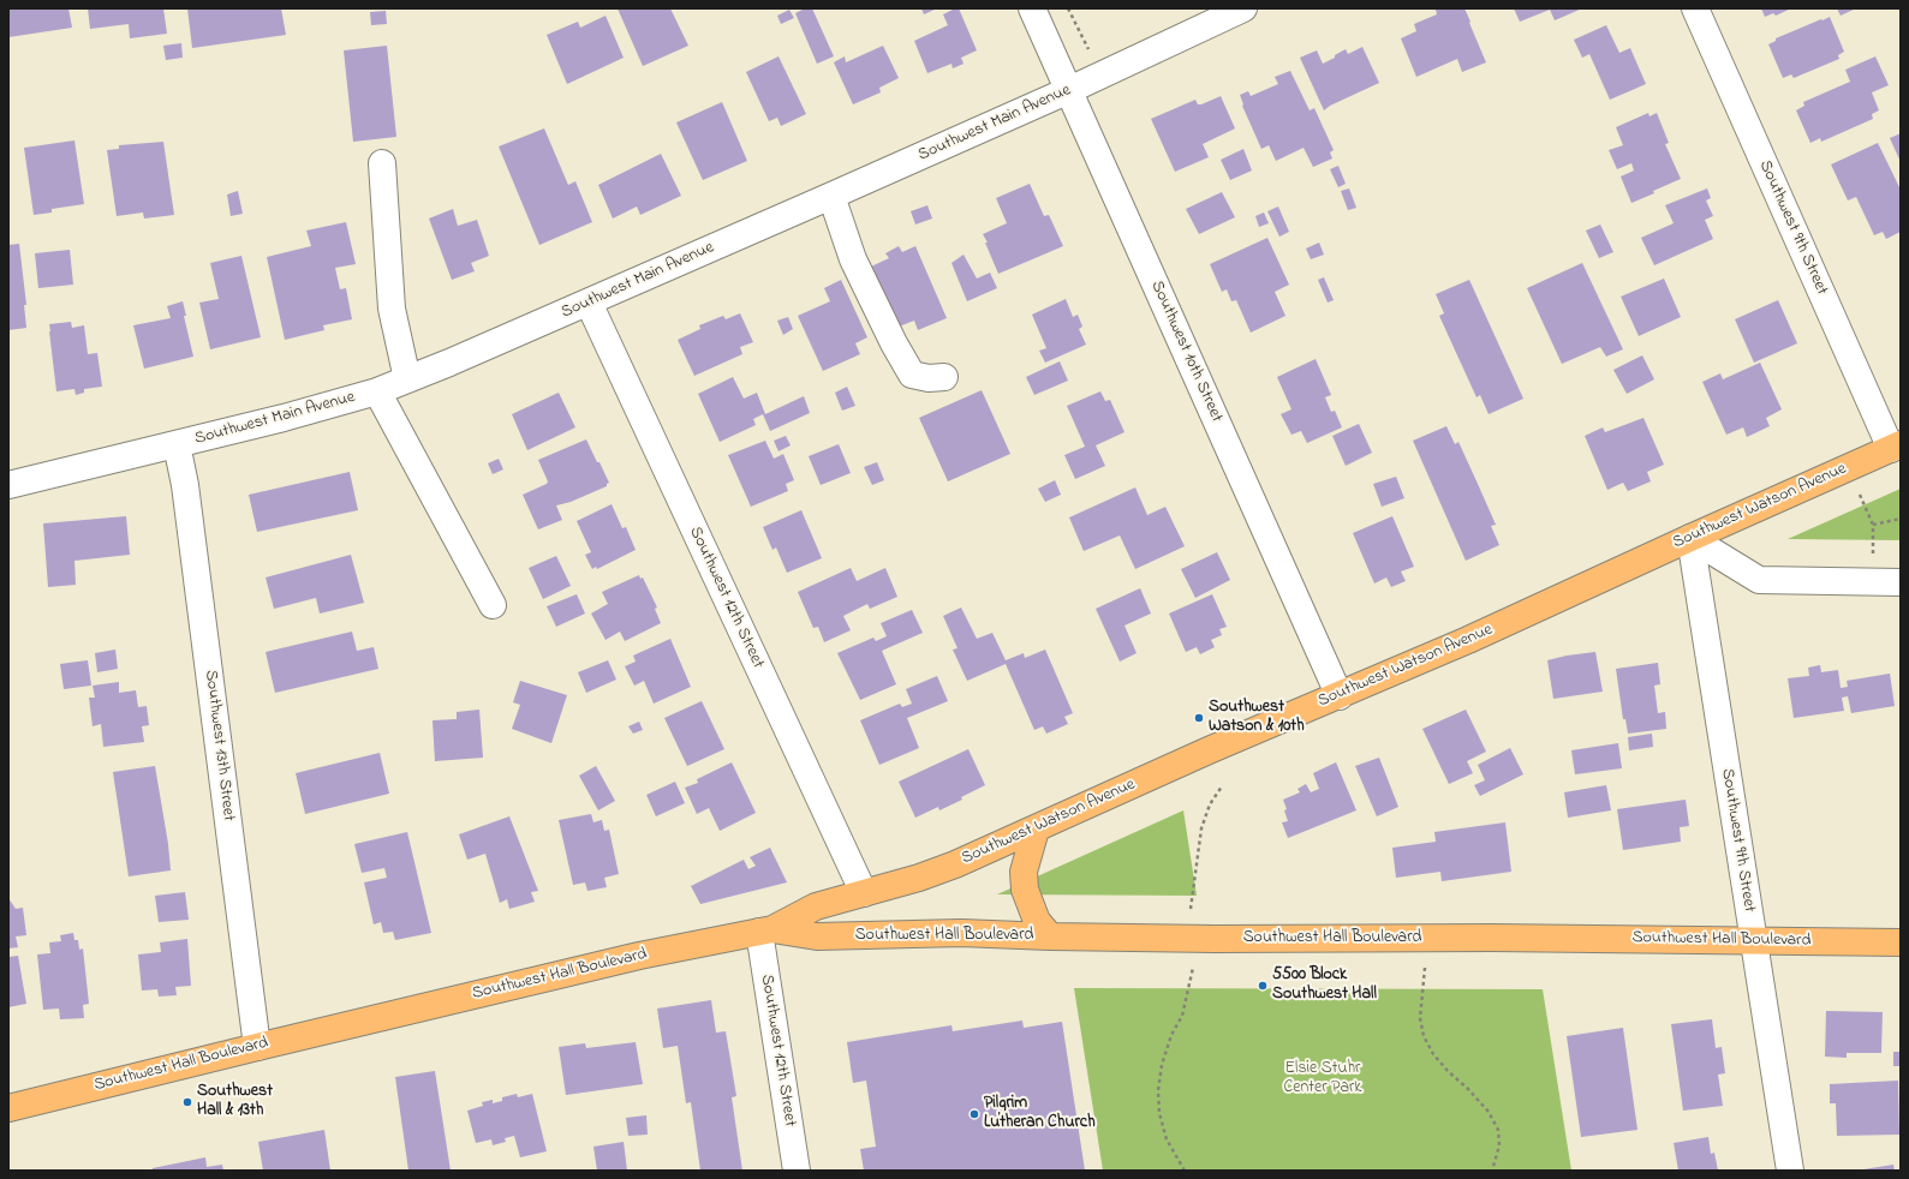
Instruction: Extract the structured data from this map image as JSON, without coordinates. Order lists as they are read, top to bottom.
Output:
{
  "streets": {
    "main road": ["Southwest Watson Avenue", "Southwest Hall Boulevard"],
    "street": [
      "Southwest Main Avenue",
      "Southwest 9th Street",
      "Southwest 10th Street",
      "Southwest 12th Street",
      "Southwest 13th Street"
    ]
  },
  "crossings": [
    ["Southwest Main Avenue", "Southwest 10th Street"],
    ["Southwest Main Avenue", "Southwest 12th Street"],
    ["Southwest Main Avenue", "Southwest 13th Street"],
    ["Southwest 9th Street", "Southwest Watson Avenue"],
    ["Southwest 9th Street", "Southwest Hall Boulevard"],
    ["Southwest 10th Street", "Southwest Watson Avenue"],
    ["Southwest Watson Avenue", "Southwest 12th Street"],
    ["Southwest Watson Avenue", "Southwest Hall Boulevard"],
    ["Southwest 12th Street", "Southwest Hall Boulevard"],
    ["Southwest 13th Street", "Southwest Hall Boulevard"]
  ],
  "parks": ["Elsie Stuhr Center Park"],
  "places": [
    "Southwest Watson & 10th",
    "5500 Block Southwest Hall",
    "Southwest Hall & 13th",
    "Pilgrim Lutheran Church"
  ]
}
